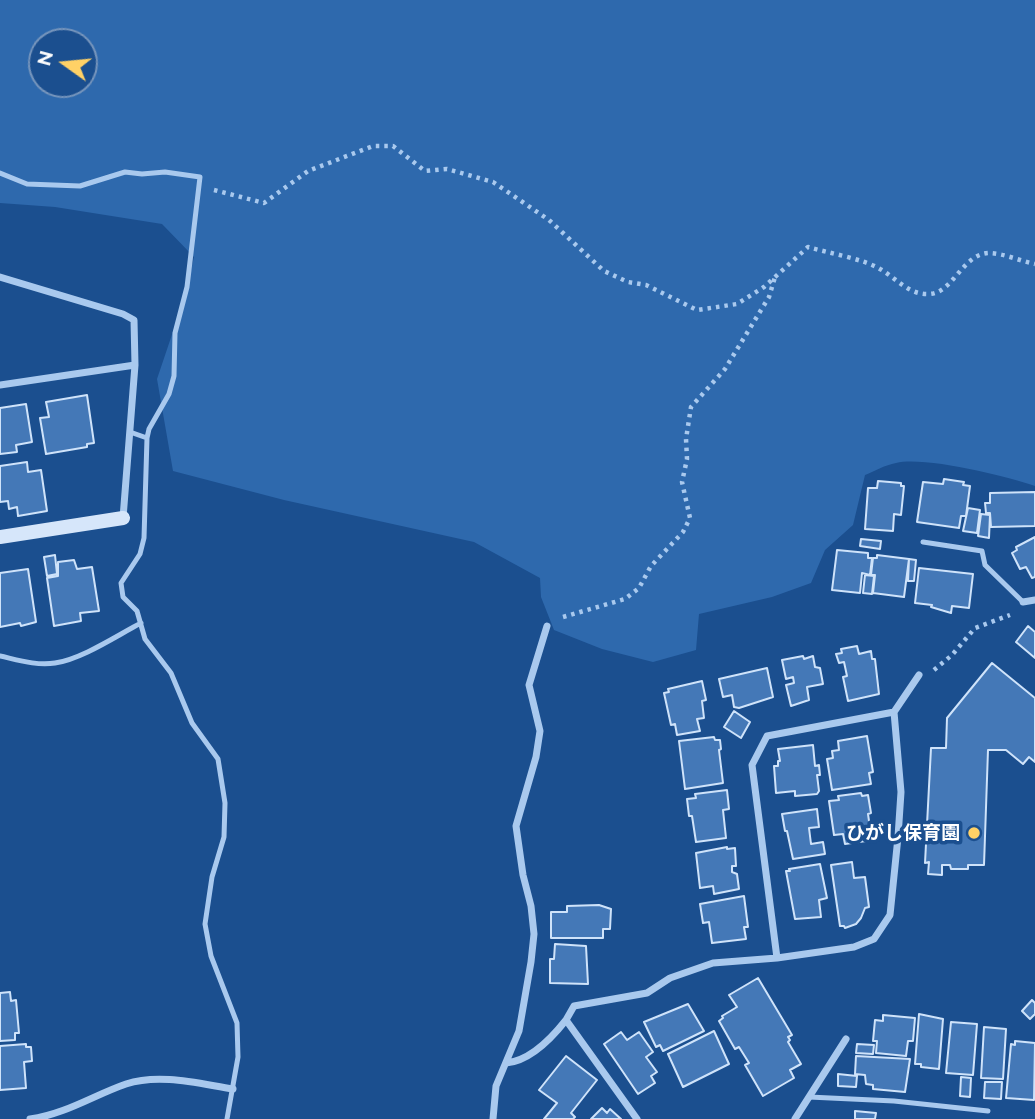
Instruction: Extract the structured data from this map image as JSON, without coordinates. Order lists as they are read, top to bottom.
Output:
{
  "places": ["ひがし保育園"],
  "north": "left"
}
